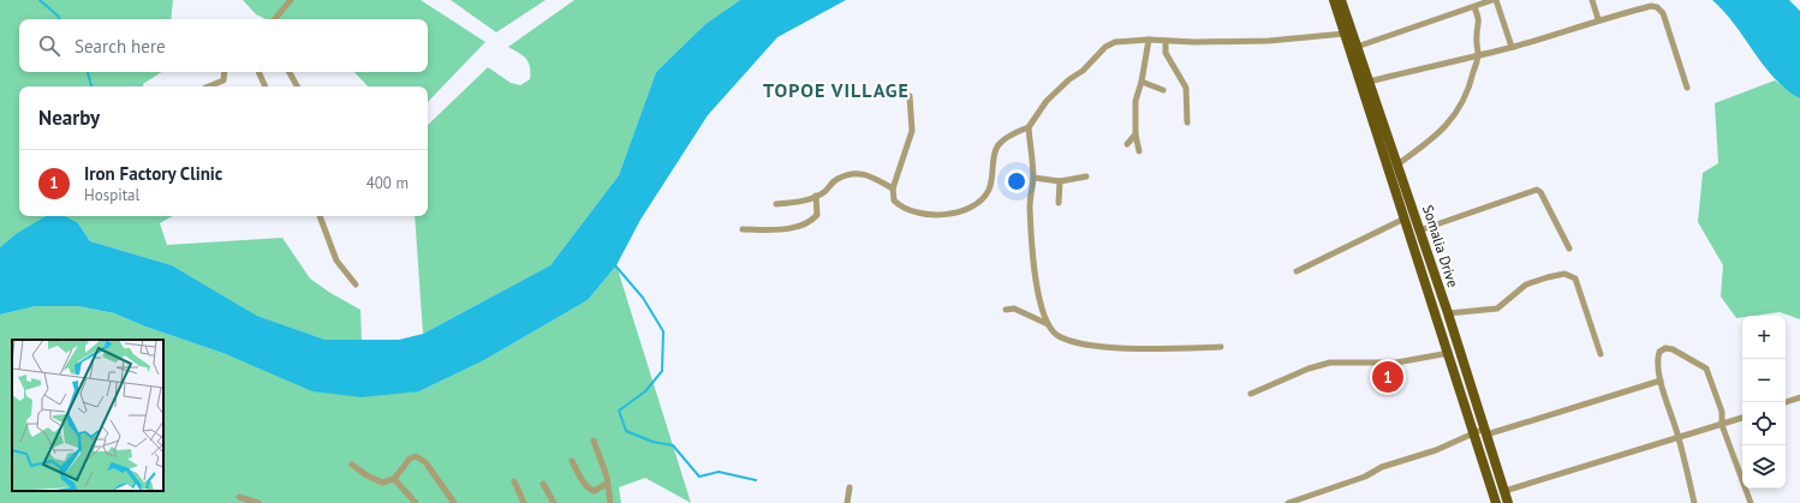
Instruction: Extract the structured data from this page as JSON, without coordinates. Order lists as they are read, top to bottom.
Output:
{
  "streets": {
    "main road": ["Somalia Drive"]
  },
  "districts": ["TOPOE VILLAGE"],
  "page": {
    "search": "Search here",
    "heading": "Nearby",
    "list": [
      {
        "mark": "1",
        "name": "Iron Factory Clinic",
        "note": "Hospital",
        "value": "400 m"
      }
    ],
    "map_buttons": ["+", "−"],
    "pins": "1"
  }
}
